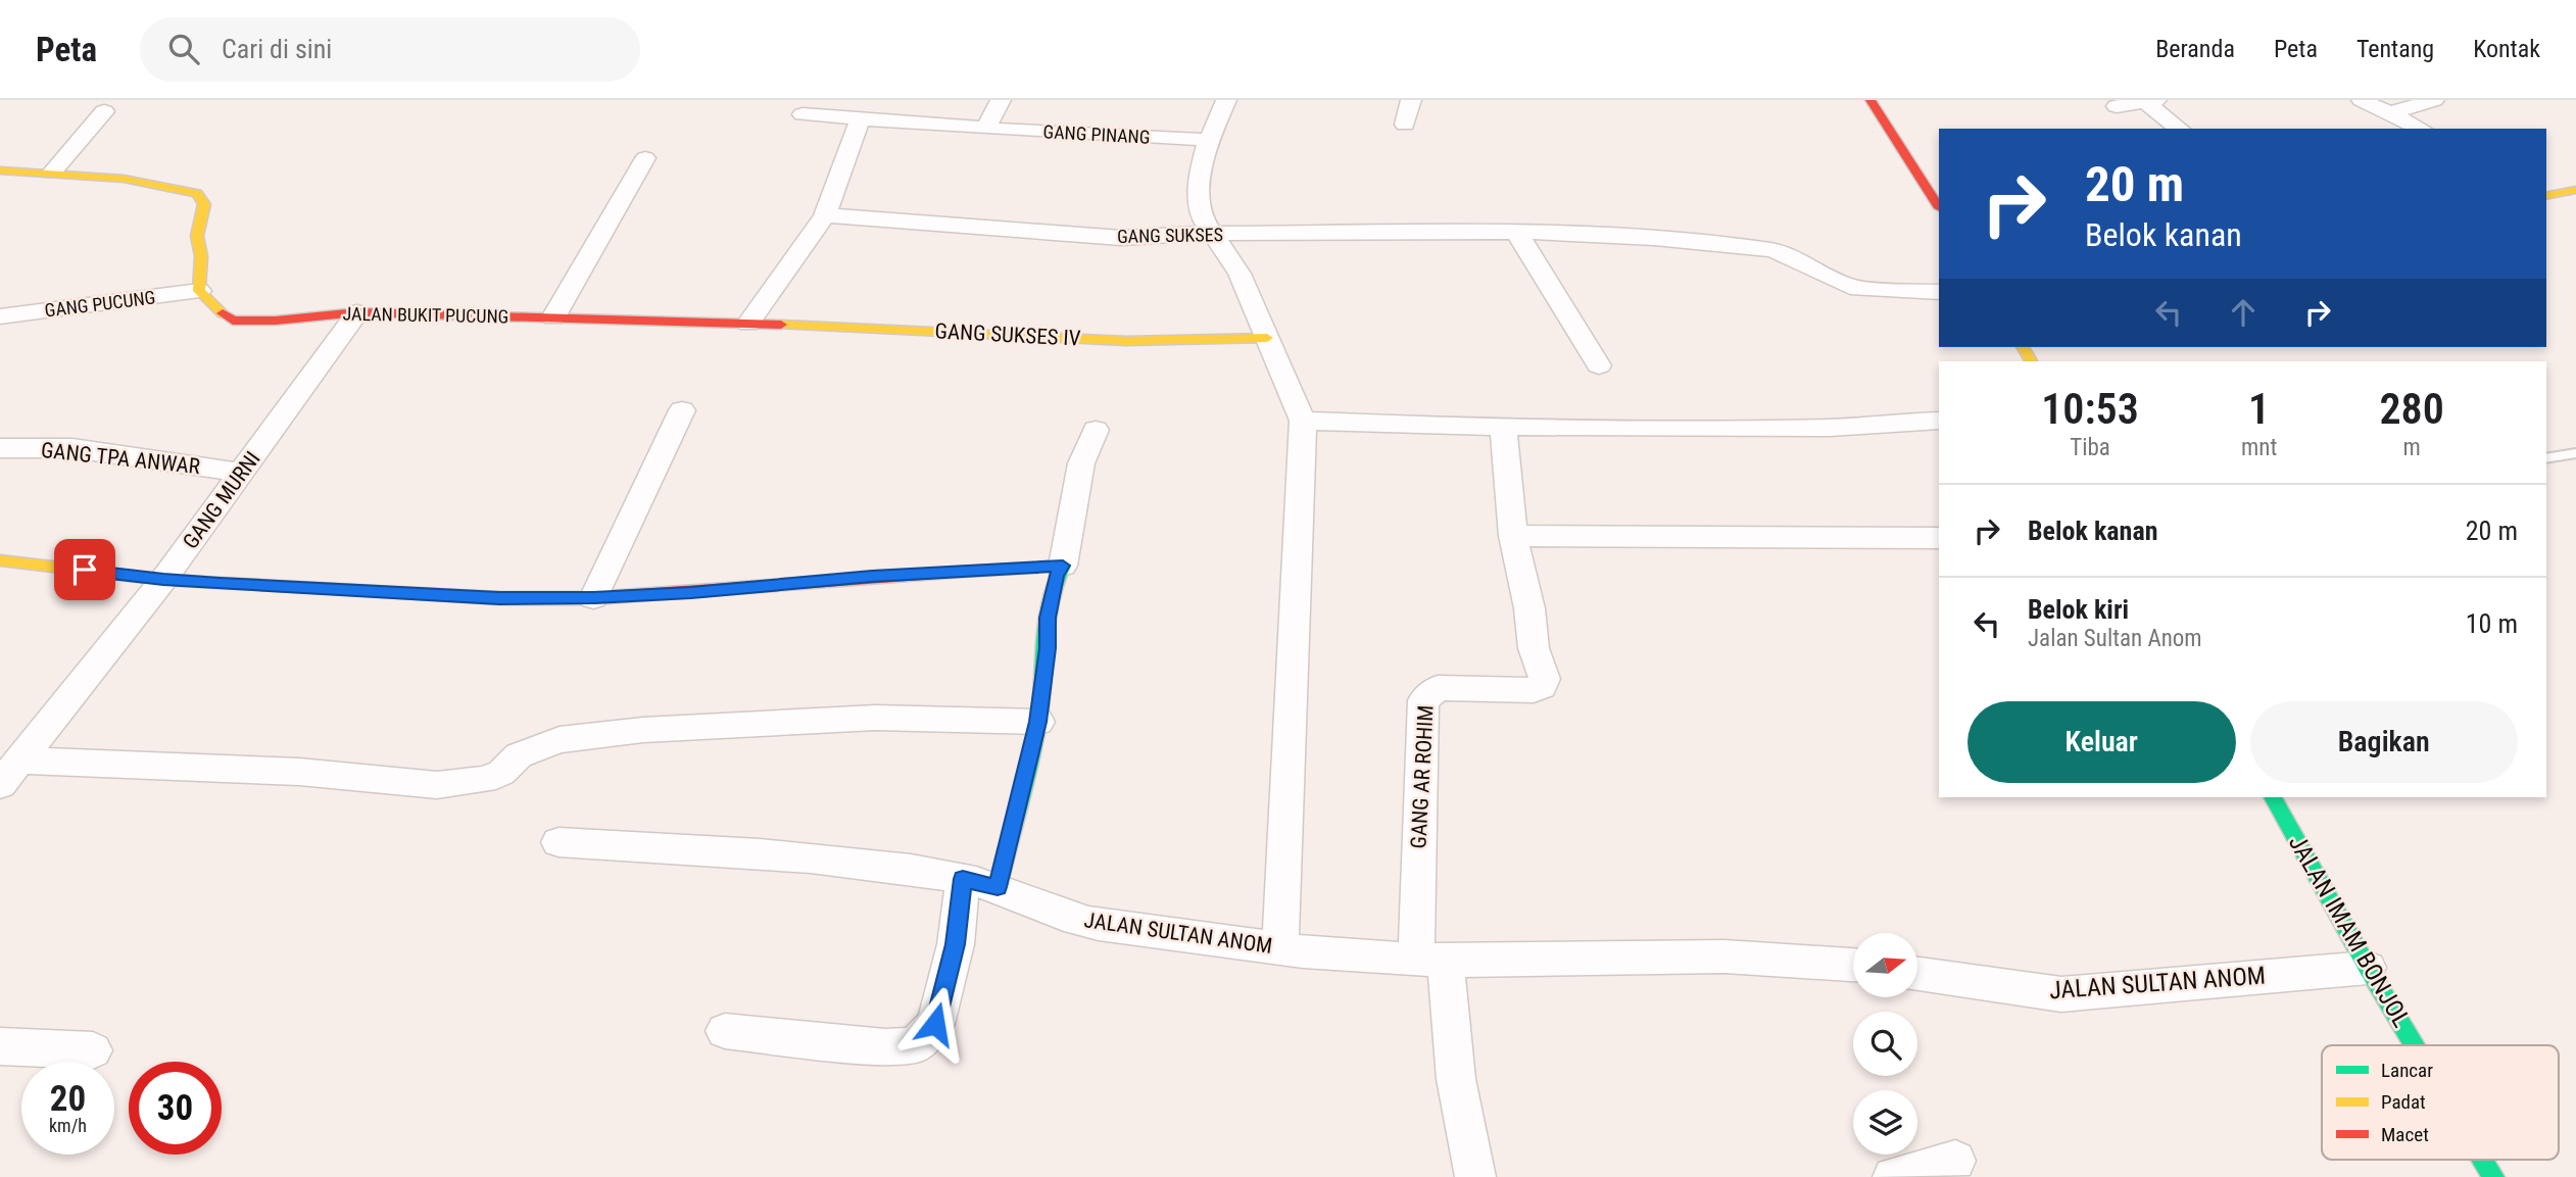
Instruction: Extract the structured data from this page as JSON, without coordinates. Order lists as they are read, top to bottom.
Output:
{
  "streets": {
    "main road": ["JALAN BUKIT PUCUNG", "GANG SUKSES IV", "JALAN IMAM BONJOL"],
    "street": [
      "GANG PINANG",
      "GANG SUKSES",
      "GANG PUCUNG",
      "GANG TPA ANWAR",
      "GANG MURNI",
      "GANG AR ROHIM",
      "JALAN SULTAN ANOM"
    ]
  },
  "crossings": [
    ["GANG PUCUNG", "JALAN BUKIT PUCUNG"],
    ["JALAN BUKIT PUCUNG", "GANG SUKSES IV"],
    ["JALAN BUKIT PUCUNG", "GANG MURNI"],
    ["GANG TPA ANWAR", "GANG MURNI"],
    ["GANG AR ROHIM", "JALAN SULTAN ANOM"],
    ["JALAN IMAM BONJOL", "JALAN SULTAN ANOM"]
  ],
  "legend": ["Lancar", "Padat", "Macet"],
  "north": "right",
  "page": {
    "header": "Peta",
    "search": "Cari di sini",
    "nav": [
      "Beranda",
      "Peta",
      "Tentang",
      "Kontak"
    ],
    "turn": ["20 m", "Belok kanan"],
    "eta": [
      "10:53",
      "Tiba",
      "1",
      "mnt",
      "280",
      "m"
    ],
    "list": [
      {
        "name": "Belok kanan",
        "value": "20 m"
      },
      {
        "name": "Belok kiri",
        "note": "Jalan Sultan Anom",
        "value": "10 m"
      }
    ],
    "buttons": ["Keluar", "Bagikan"],
    "speed": "20 km/h",
    "limit": "30"
  }
}
